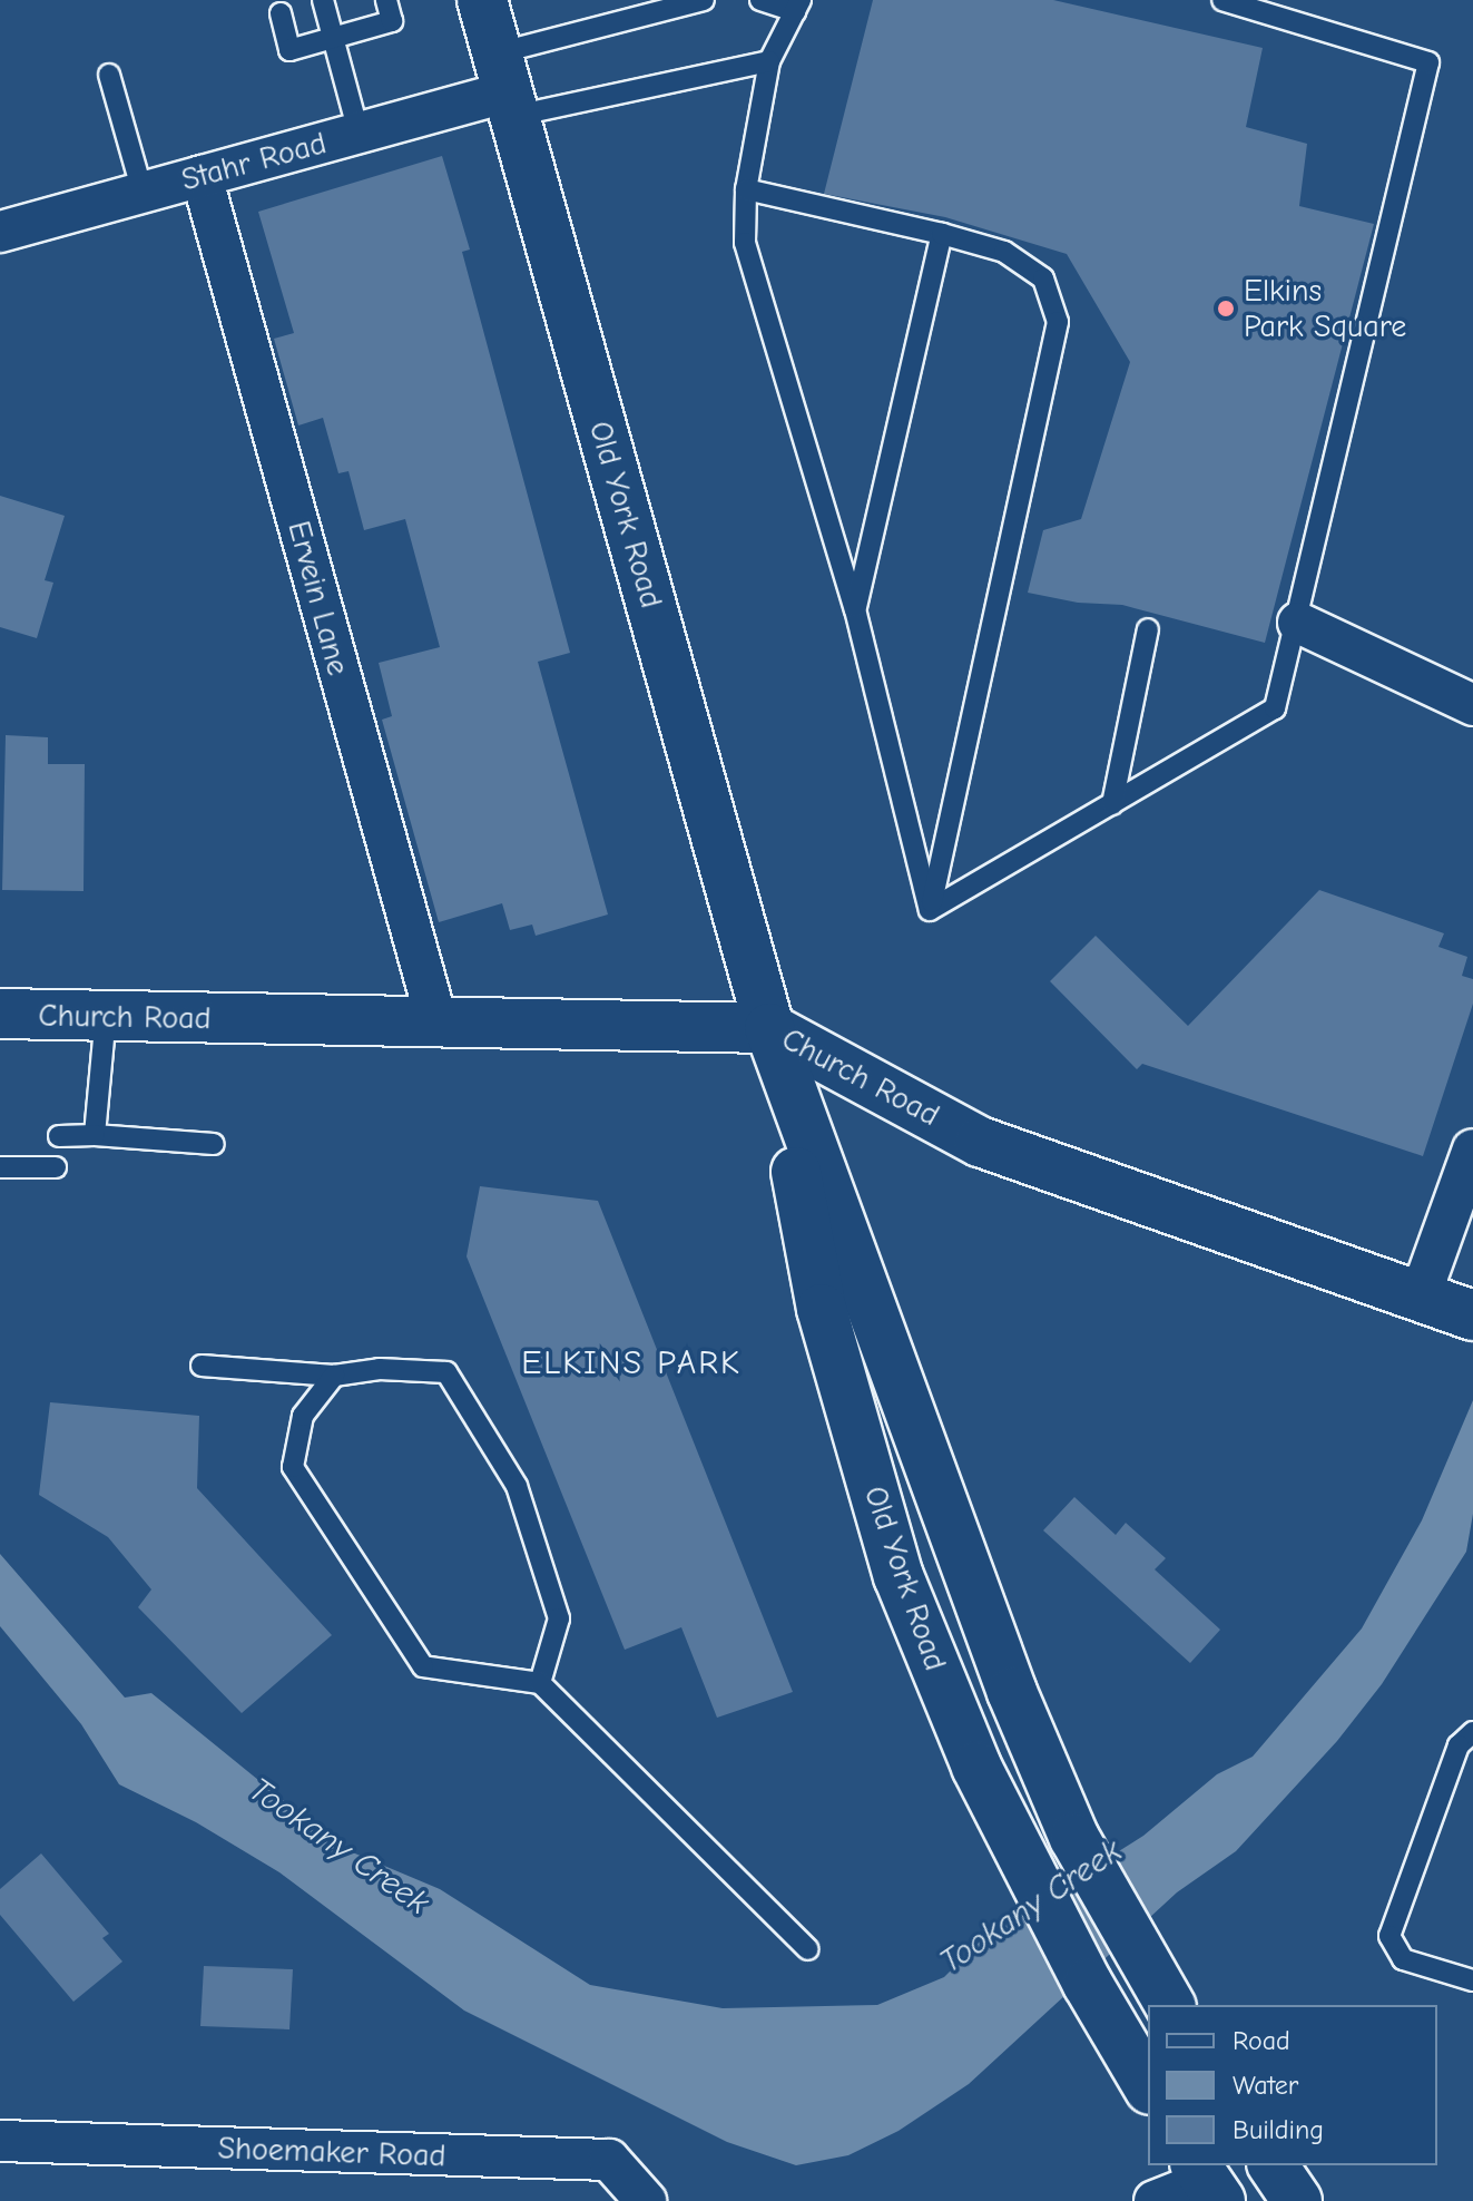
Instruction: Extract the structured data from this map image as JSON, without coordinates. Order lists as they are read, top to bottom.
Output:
{
  "streets": {
    "main road": ["Old York Road", "Church Road"],
    "street": ["Stahr Road", "Ervein Lane", "Shoemaker Road"]
  },
  "crossings": [
    ["Stahr Road", "Old York Road"],
    ["Stahr Road", "Ervein Lane"],
    ["Old York Road", "Church Road"],
    ["Ervein Lane", "Church Road"]
  ],
  "districts": ["ELKINS PARK"],
  "water": ["Tookany Creek"],
  "places": ["Elkins Park Square"],
  "legend": ["Road", "Water", "Building"]
}
